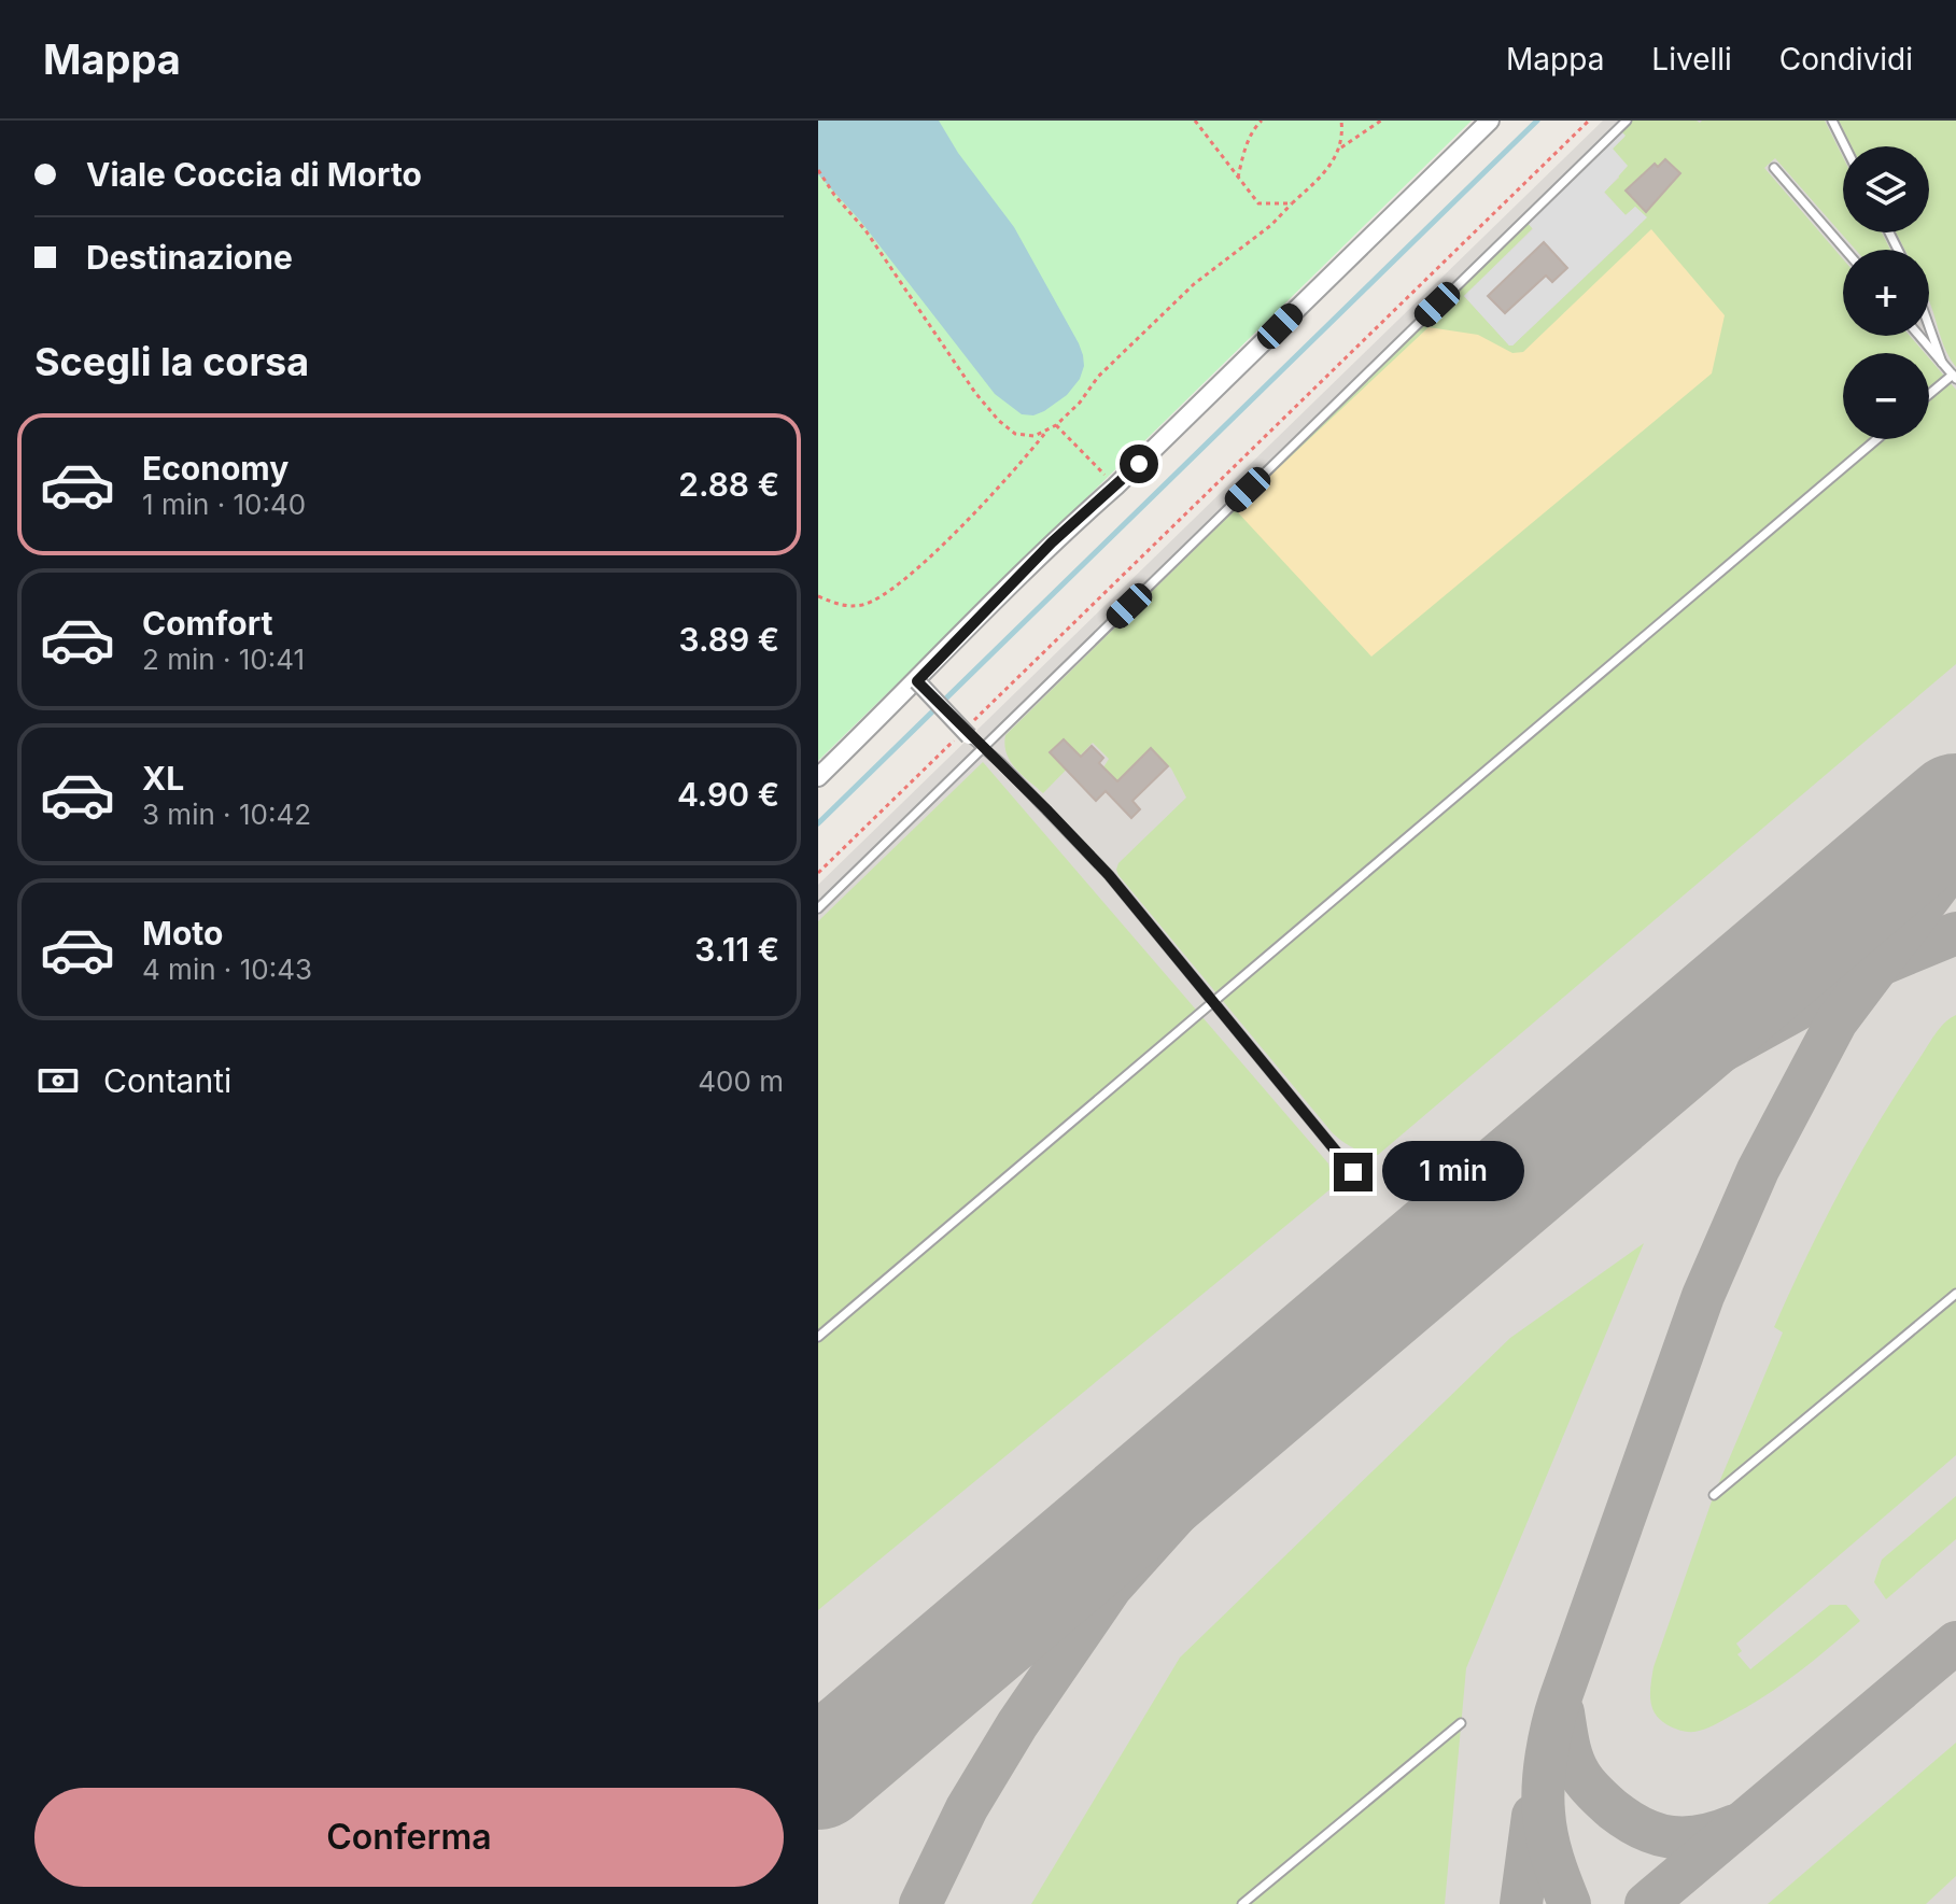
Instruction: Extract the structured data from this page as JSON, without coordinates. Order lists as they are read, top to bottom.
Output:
{
  "page": {
    "header": "Mappa",
    "nav": ["Mappa", "Livelli", "Condividi"],
    "banner": ["Viale Coccia di Morto", "Destinazione"],
    "map_buttons": ["+", "−"],
    "heading": "Scegli la corsa",
    "list": [
      {
        "name": "Economy",
        "note": "1 min · 10:40",
        "value": "2.88 €"
      },
      {
        "name": "Comfort",
        "note": "2 min · 10:41",
        "value": "3.89 €"
      },
      {
        "name": "XL",
        "note": "3 min · 10:42",
        "value": "4.90 €"
      },
      {
        "name": "Moto",
        "note": "4 min · 10:43",
        "value": "3.11 €"
      }
    ],
    "pay": ["Contanti", "400 m"],
    "bubble": "1 min",
    "buttons": "Conferma"
  }
}
